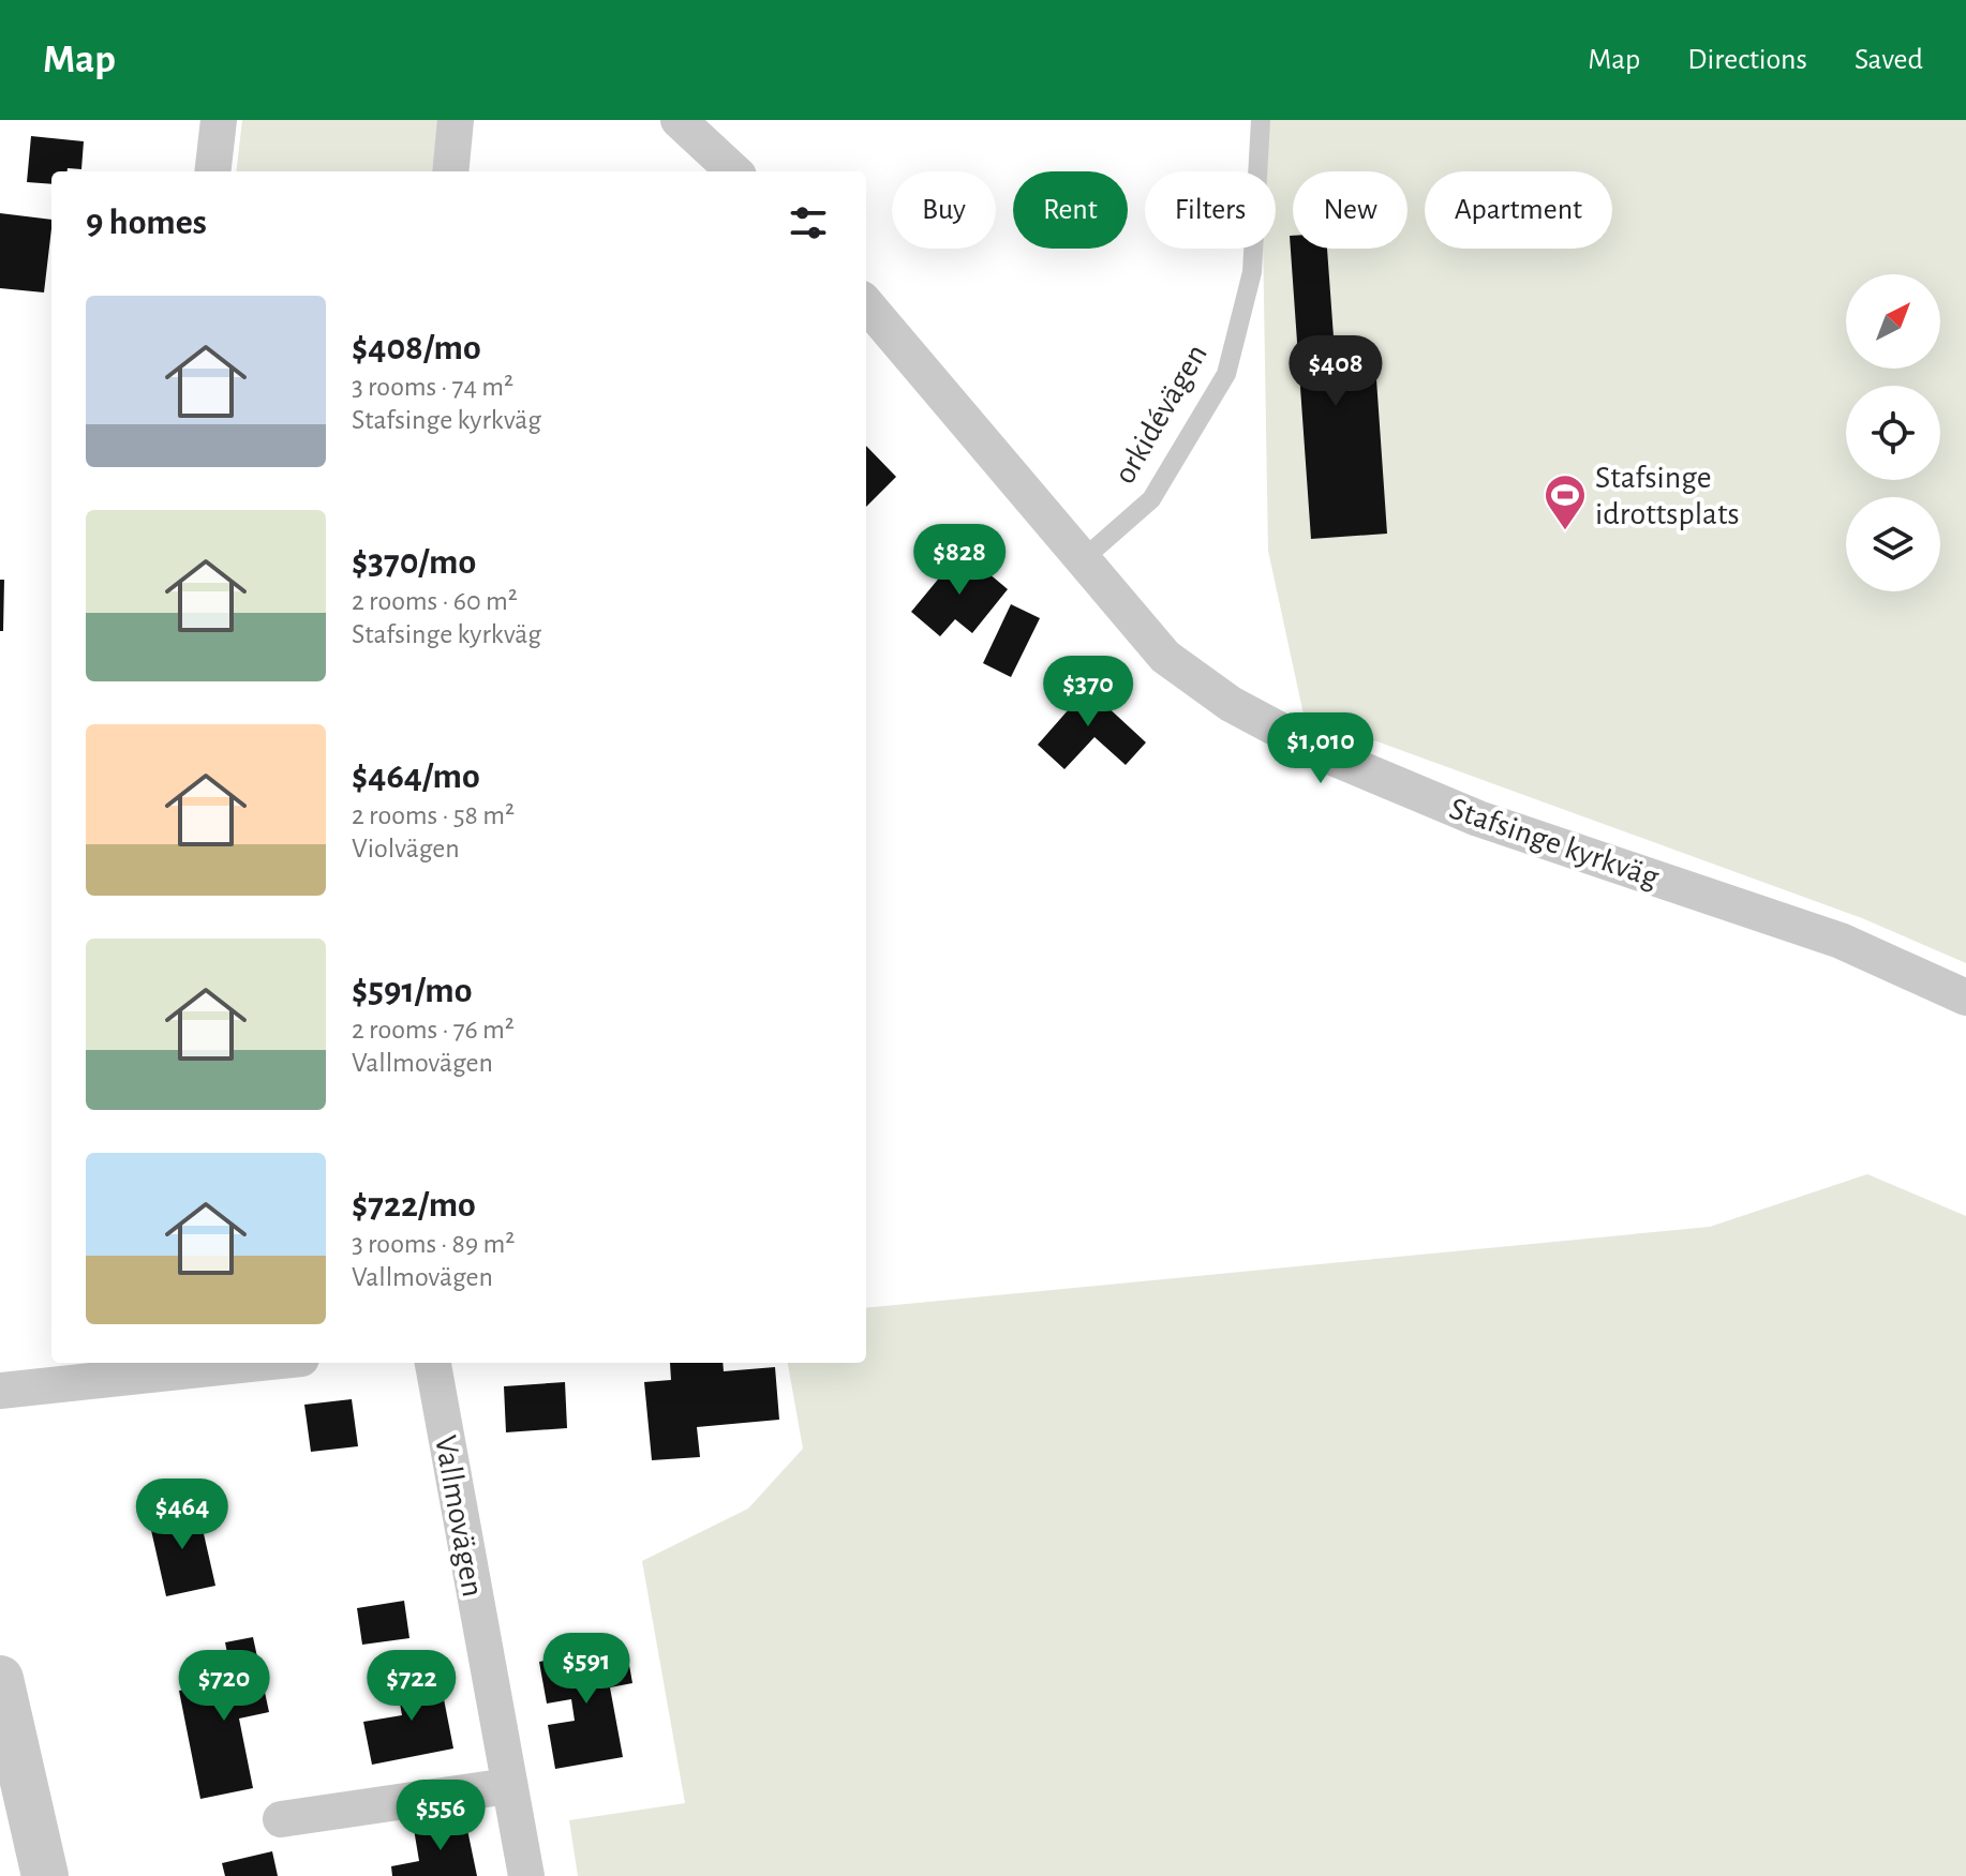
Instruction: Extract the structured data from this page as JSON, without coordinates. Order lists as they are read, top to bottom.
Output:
{
  "streets": {
    "street": ["Stafsinge kyrkväg", "Vallmovägen"],
    "lane": ["orkidévägen"]
  },
  "crossings": [
    ["orkidévägen", "Stafsinge kyrkväg"]
  ],
  "places": {
    "sports": ["Stafsinge idrottsplats"]
  },
  "north": "top right",
  "page": {
    "header": "Map",
    "nav": ["Map", "Directions", "Saved"],
    "chip": [
      "Buy",
      "Rent",
      "Filters",
      "New",
      "Apartment"
    ],
    "heading": "9 homes",
    "list": [
      {
        "name": "$408/mo",
        "note": "3 rooms · 74 m² · Stafsinge kyrkväg"
      },
      {
        "name": "$370/mo",
        "note": "2 rooms · 60 m² · Stafsinge kyrkväg"
      },
      {
        "name": "$464/mo",
        "note": "2 rooms · 58 m² · Violvägen"
      },
      {
        "name": "$591/mo",
        "note": "2 rooms · 76 m² · Vallmovägen"
      },
      {
        "name": "$722/mo",
        "note": "3 rooms · 89 m² · Vallmovägen"
      }
    ],
    "price": [
      "$408",
      "$828",
      "$370",
      "$1,010",
      "$464",
      "$591",
      "$720",
      "$722",
      "$556"
    ]
  }
}
